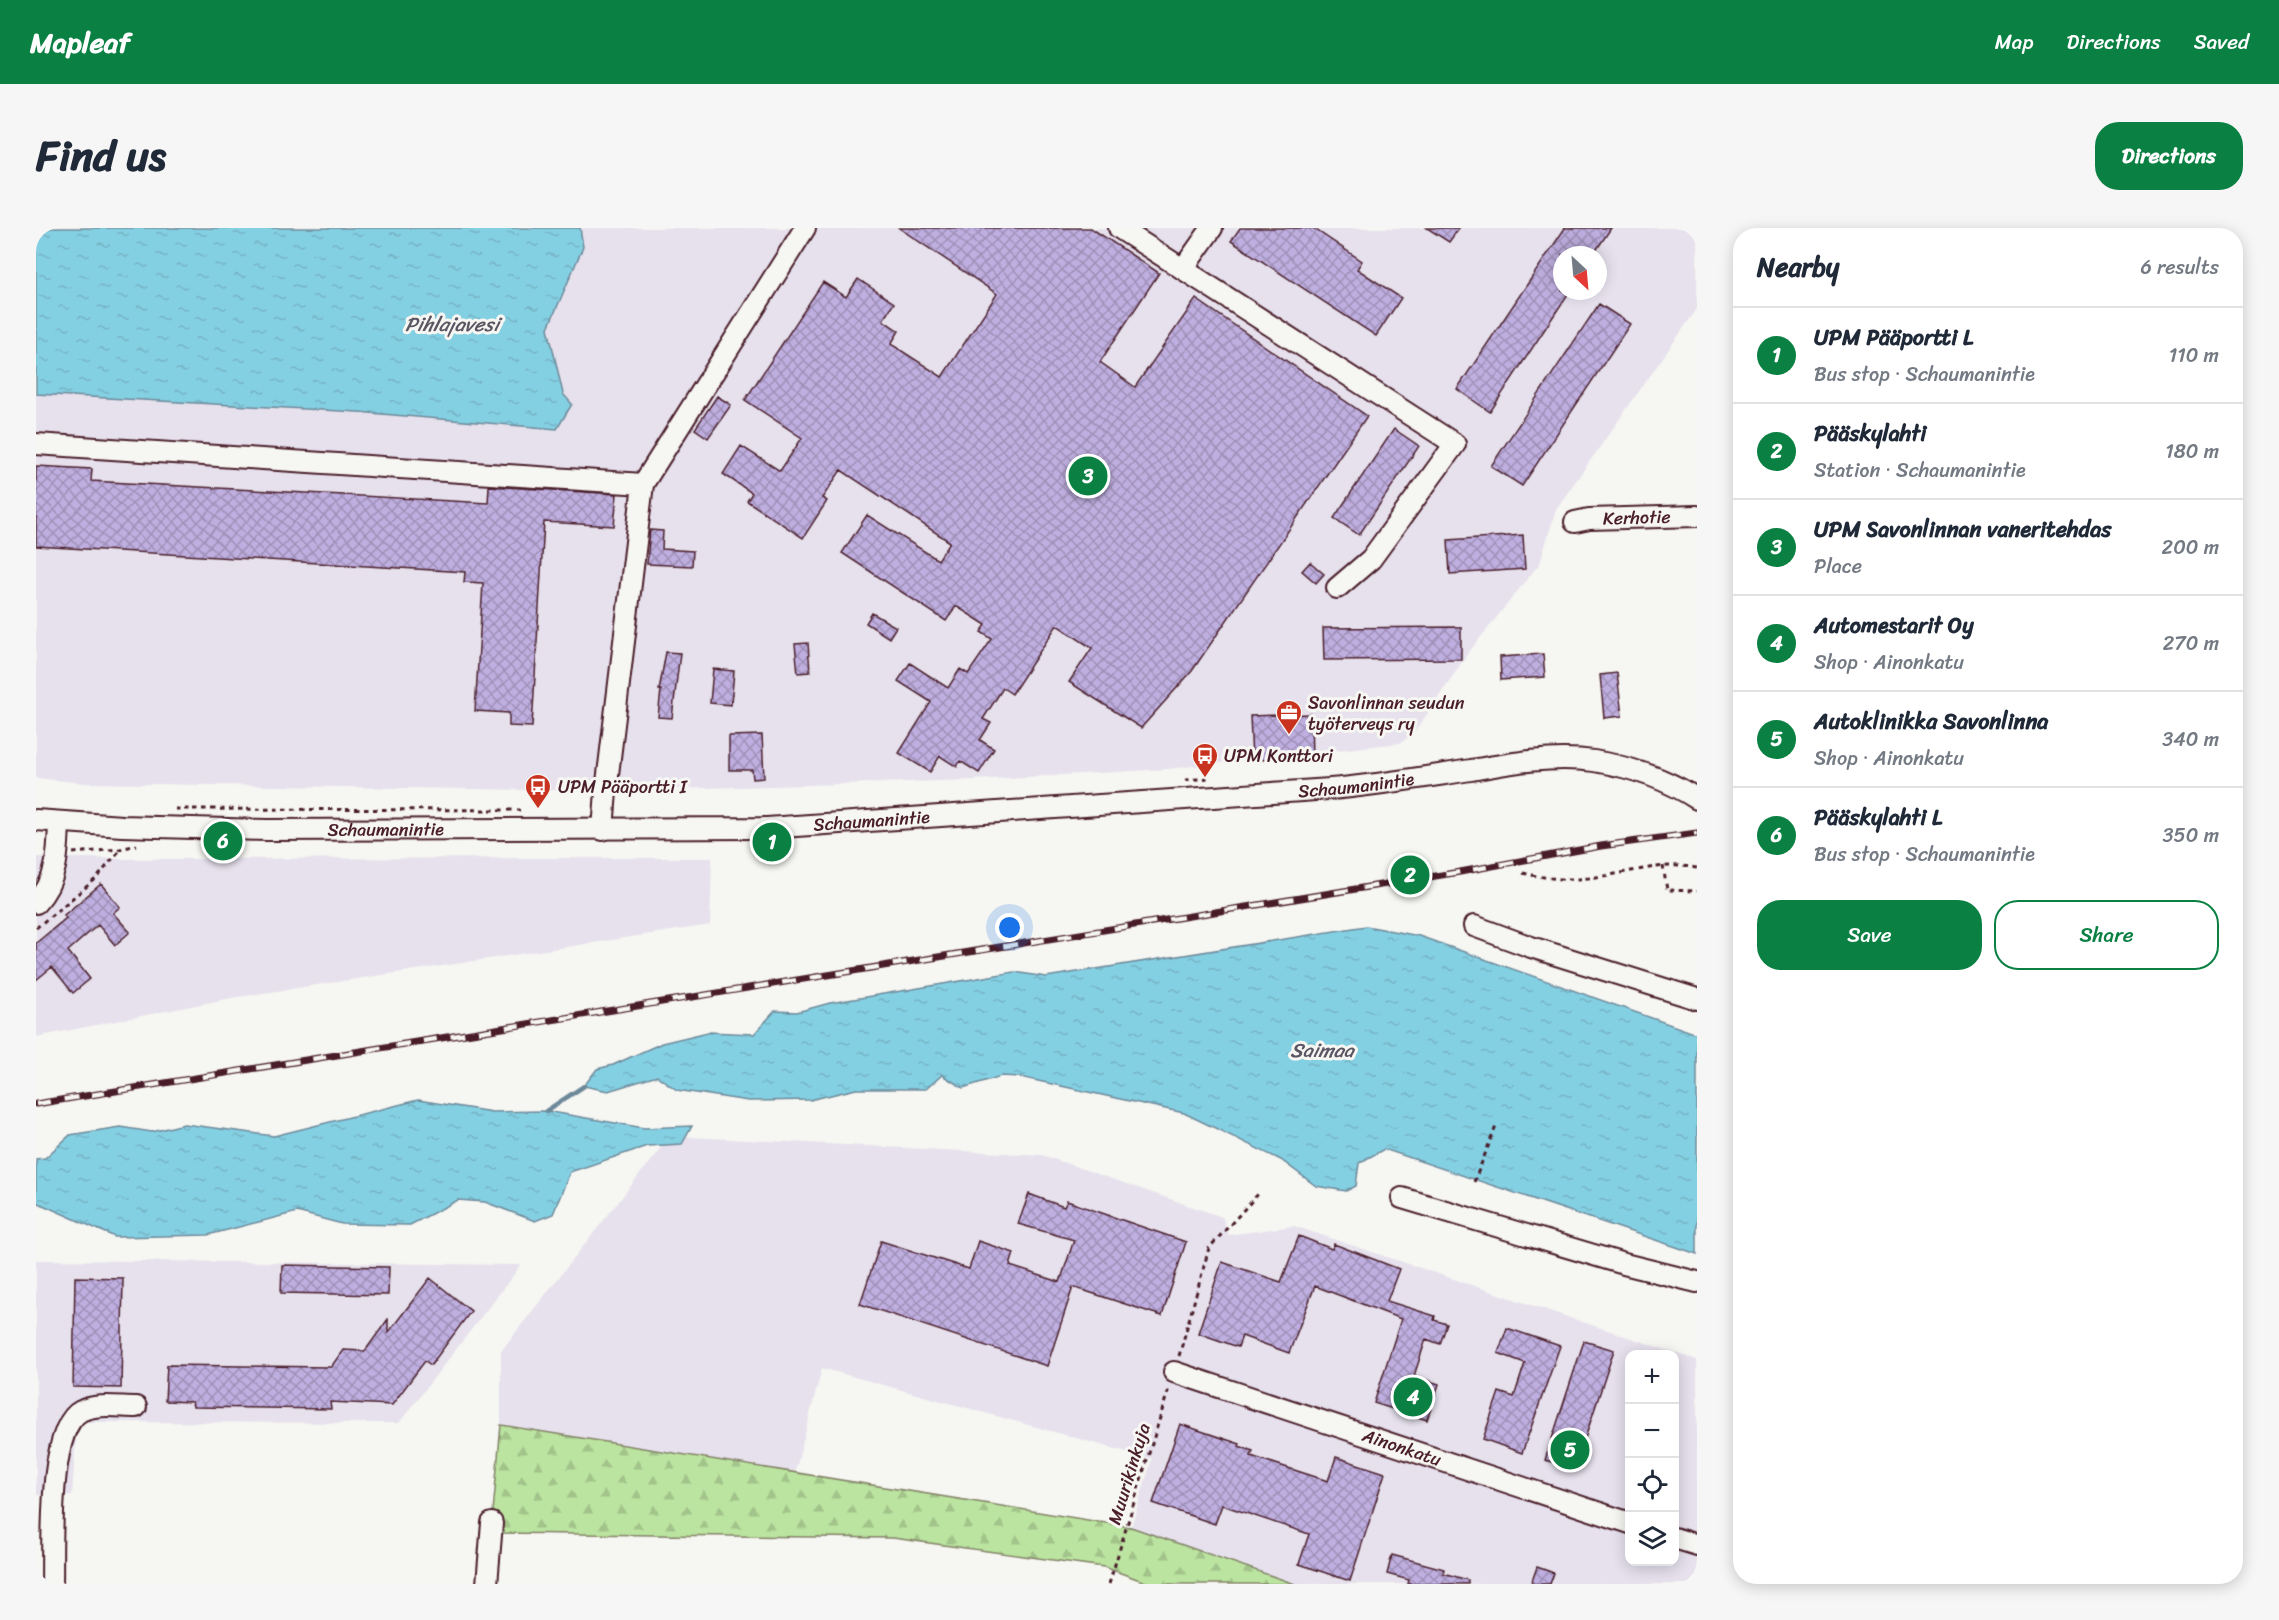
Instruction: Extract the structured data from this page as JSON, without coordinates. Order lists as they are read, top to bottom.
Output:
{
  "streets": {
    "street": ["Kerhotie", "Schaumanintie", "Ainonkatu"],
    "path": ["Muurikinkuja"]
  },
  "crossings": [
    ["Ainonkatu", "Muurikinkuja"]
  ],
  "water": ["Pihlajavesi", "Saimaa"],
  "places": {
    "office": ["Savonlinnan seudun työterveys ry"],
    "bus stop": ["UPM Konttori", "UPM Pääportti I"]
  },
  "north": "bottom right",
  "page": {
    "header": "Mapleaf",
    "nav": ["Map", "Directions", "Saved"],
    "title": "Find us",
    "buttons": [
      "Directions",
      ["Save", "Share"]
    ],
    "heading": ["Nearby", "6 results"],
    "list": [
      {
        "mark": "1",
        "name": "UPM Pääportti L",
        "note": "Bus stop · Schaumanintie",
        "value": "110 m"
      },
      {
        "mark": "2",
        "name": "Pääskylahti",
        "note": "Station · Schaumanintie",
        "value": "180 m"
      },
      {
        "mark": "3",
        "name": "UPM Savonlinnan vaneritehdas",
        "note": "Place",
        "value": "200 m"
      },
      {
        "mark": "4",
        "name": "Automestarit Oy",
        "note": "Shop · Ainonkatu",
        "value": "270 m"
      },
      {
        "mark": "5",
        "name": "Autoklinikka Savonlinna",
        "note": "Shop · Ainonkatu",
        "value": "340 m"
      },
      {
        "mark": "6",
        "name": "Pääskylahti L",
        "note": "Bus stop · Schaumanintie",
        "value": "350 m"
      }
    ],
    "pins": [
      "3",
      "6",
      "1",
      "2",
      "4",
      "5"
    ],
    "map_buttons": ["+", "−"]
  }
}
